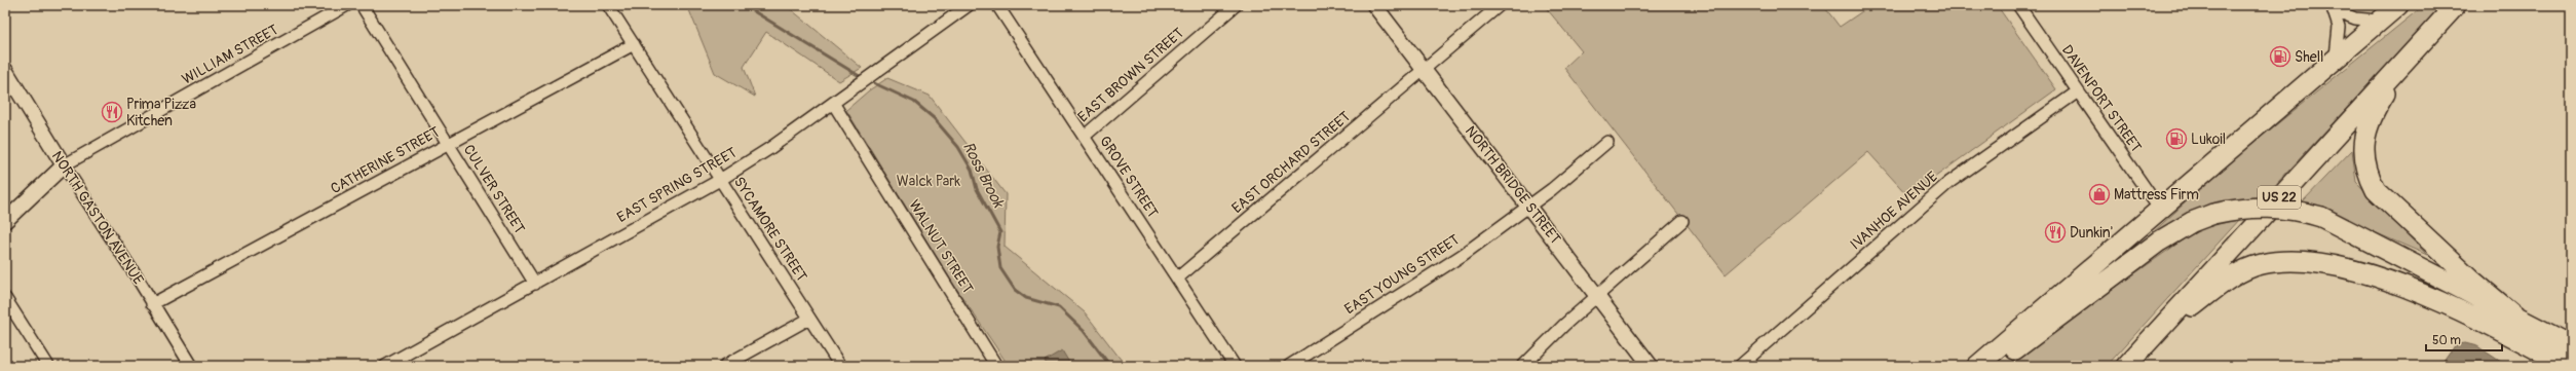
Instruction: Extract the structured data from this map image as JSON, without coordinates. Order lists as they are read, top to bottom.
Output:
{
  "streets": {
    "highway": ["US 22"],
    "street": [
      "WILLIAM STREET",
      "EAST BROWN STREET",
      "DAVENPORT STREET",
      "CATHERINE STREET",
      "EAST ORCHARD STREET",
      "GROVE STREET",
      "EAST SPRING STREET",
      "NORTH BRIDGE STREET",
      "CULVER STREET",
      "IVANHOE AVENUE",
      "NORTH GASTON AVENUE",
      "SYCAMORE STREET",
      "WALNUT STREET",
      "EAST YOUNG STREET"
    ]
  },
  "crossings": [
    ["WILLIAM STREET", "NORTH GASTON AVENUE"],
    ["EAST BROWN STREET", "GROVE STREET"],
    ["DAVENPORT STREET", "IVANHOE AVENUE"],
    ["CATHERINE STREET", "CULVER STREET"],
    ["CATHERINE STREET", "NORTH GASTON AVENUE"],
    ["CATHERINE STREET", "SYCAMORE STREET"],
    ["EAST ORCHARD STREET", "GROVE STREET"],
    ["EAST ORCHARD STREET", "NORTH BRIDGE STREET"],
    ["EAST SPRING STREET", "CULVER STREET"],
    ["EAST SPRING STREET", "SYCAMORE STREET"],
    ["EAST SPRING STREET", "WALNUT STREET"],
    ["NORTH BRIDGE STREET", "EAST YOUNG STREET"]
  ],
  "water": ["Ross Brook"],
  "parks": ["Walck Park"],
  "places": {
    "fuel station": ["Shell", "Lukoil"],
    "restaurant": ["Prima Pizza Kitchen", "Dunkin'"],
    "shop": ["Mattress Firm"]
  },
  "scale_bar": "50 m"
}
